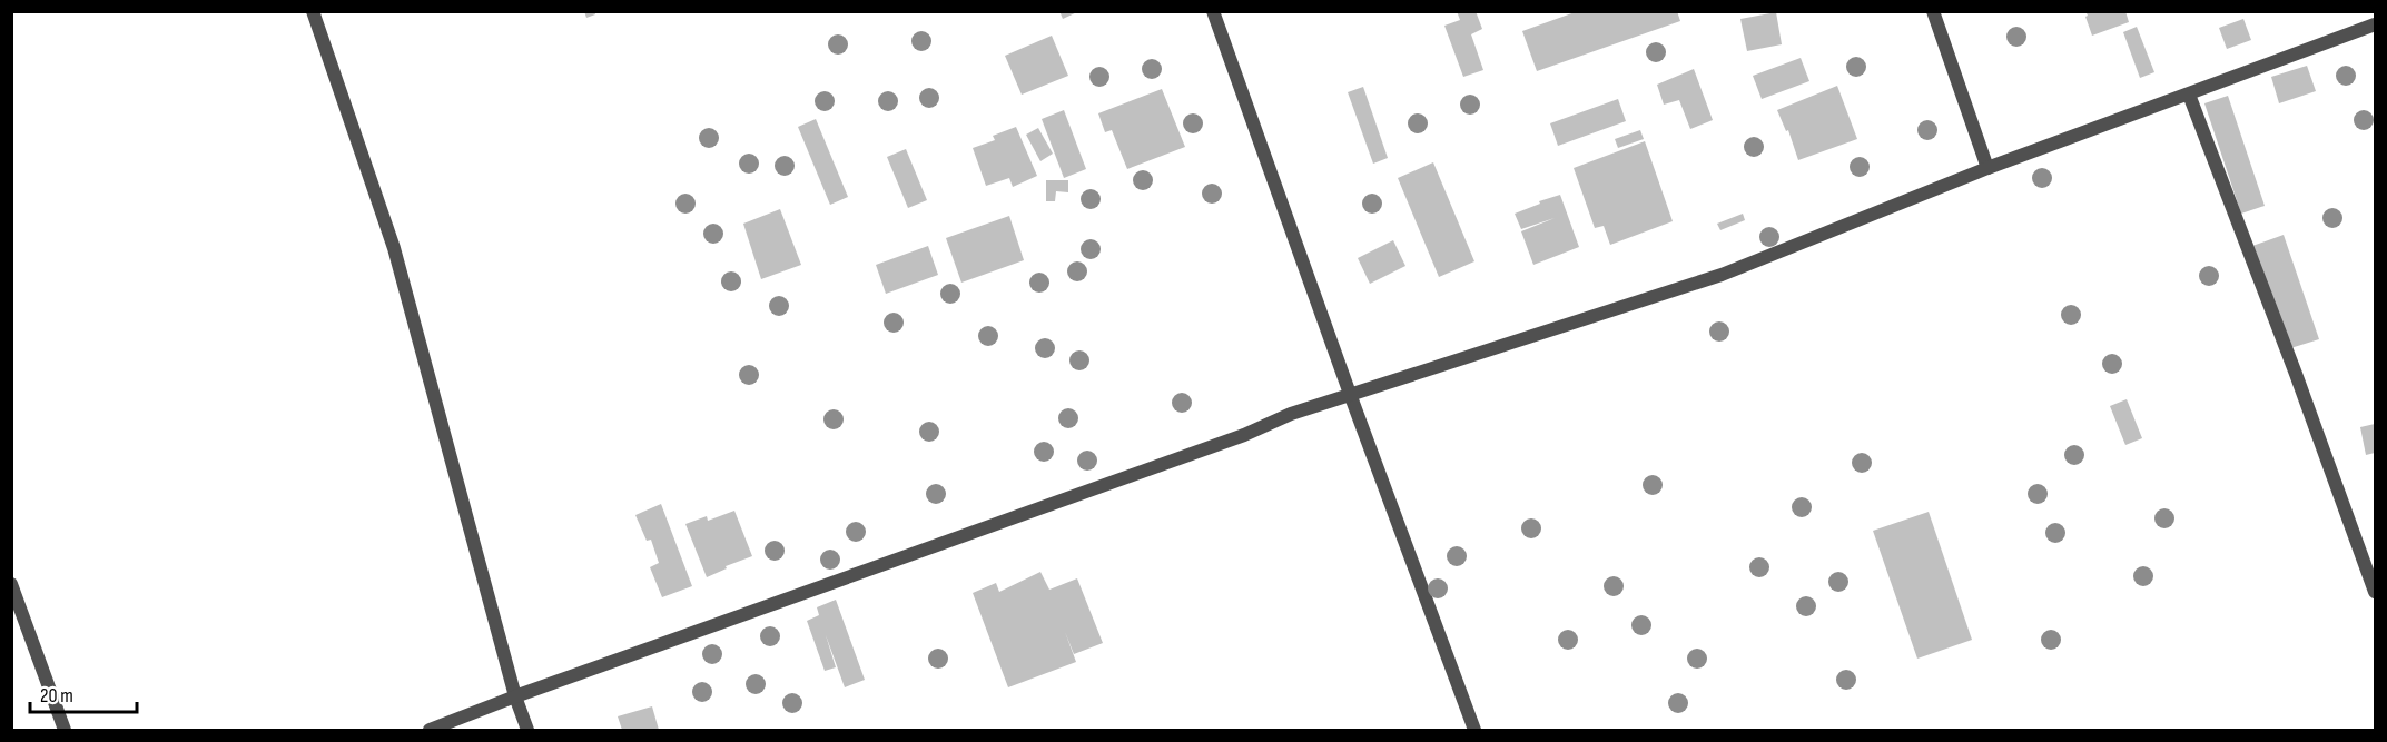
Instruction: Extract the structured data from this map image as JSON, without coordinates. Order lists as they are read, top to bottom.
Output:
{
  "scale_bar": "20 m"
}
